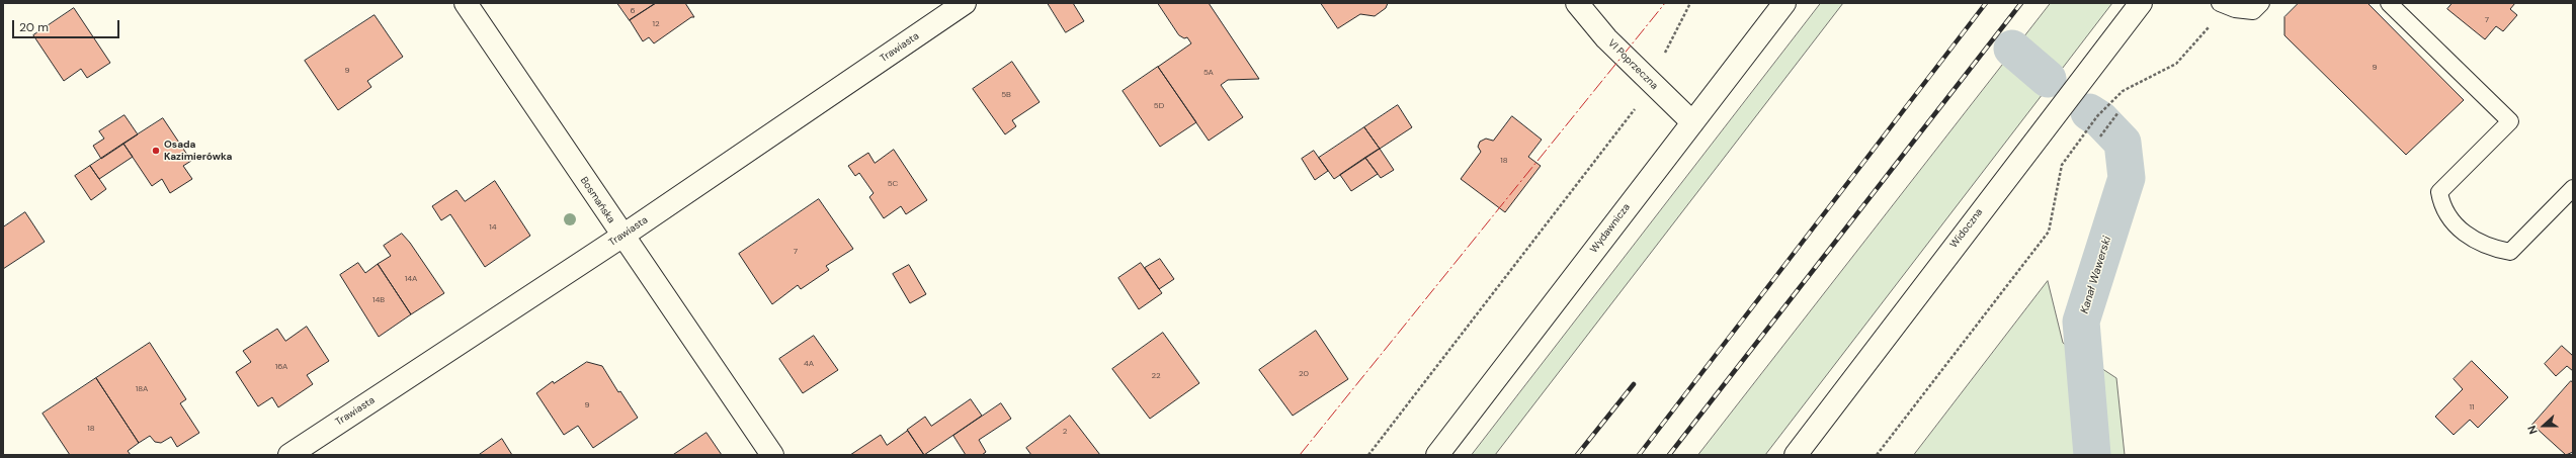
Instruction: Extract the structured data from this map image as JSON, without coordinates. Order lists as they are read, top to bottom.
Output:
{
  "streets": {
    "street": [
      "Trawiasta",
      "VI Poprzeczna",
      "Bosmańska",
      "Wydawnicza",
      "Widoczna"
    ]
  },
  "crossings": [
    ["Trawiasta", "Bosmańska"],
    ["VI Poprzeczna", "Wydawnicza"]
  ],
  "water": ["Kanał Wawerski"],
  "places": ["Osada Kazimierówka"],
  "house_numbers": [
    "6",
    "7",
    "12",
    "9",
    "9",
    "5A",
    "5B",
    "5D",
    "18",
    "5C",
    "14",
    "7",
    "14A",
    "14B",
    "4A",
    "16A",
    "20",
    "22",
    "18A",
    "9",
    "11",
    "18",
    "2"
  ],
  "scale_bar": "20 m",
  "north": "left"
}
